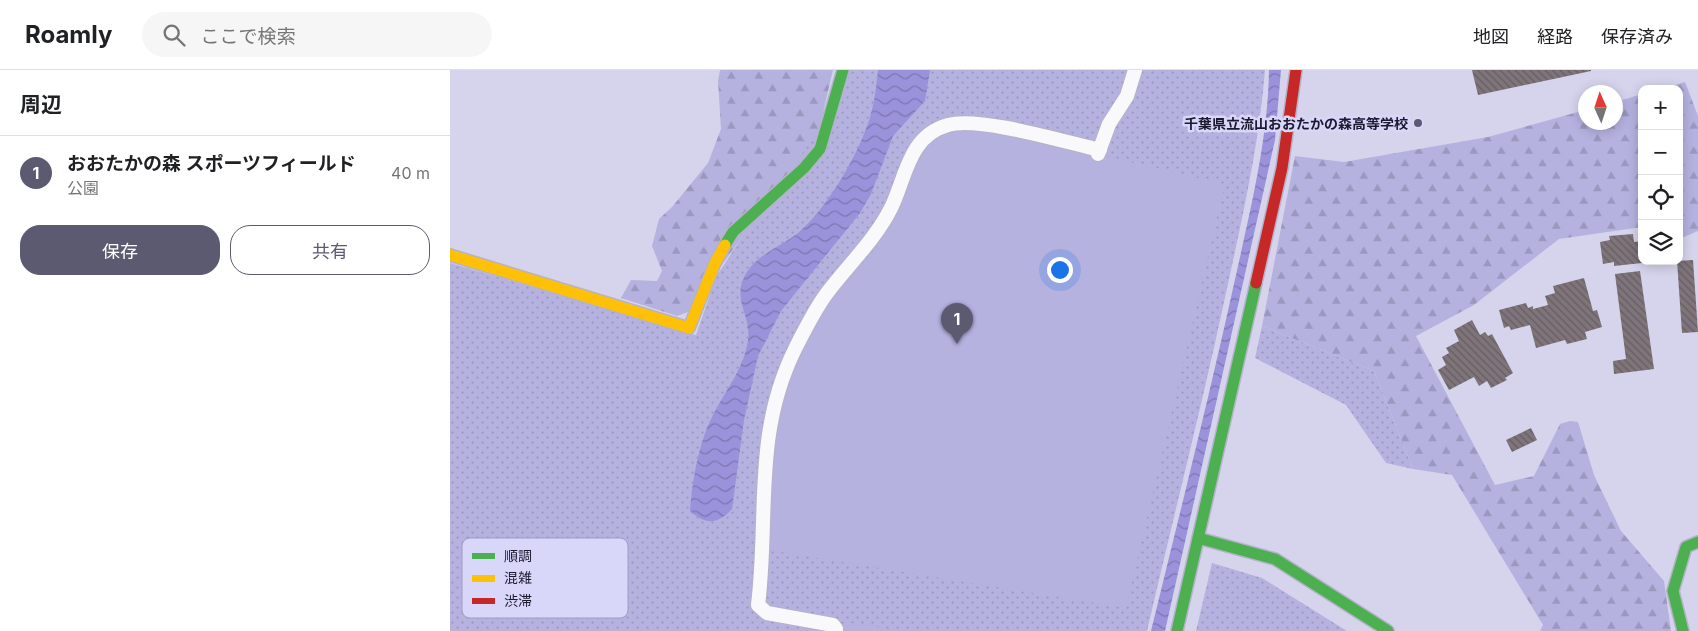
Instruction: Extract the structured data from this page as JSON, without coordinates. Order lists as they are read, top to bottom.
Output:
{
  "places": ["千葉県立流山おおたかの森高等学校"],
  "legend": ["順調", "混雑", "渋滞"],
  "north": "top",
  "page": {
    "header": "Roamly",
    "search": "ここで検索",
    "nav": ["地図", "経路", "保存済み"],
    "heading": "周辺",
    "map_buttons": ["+", "−"],
    "list": [
      {
        "mark": "1",
        "name": "おおたかの森 スポーツフィールド",
        "note": "公園",
        "value": "40 m"
      }
    ],
    "buttons": ["保存", "共有"],
    "pins": "1"
  }
}
